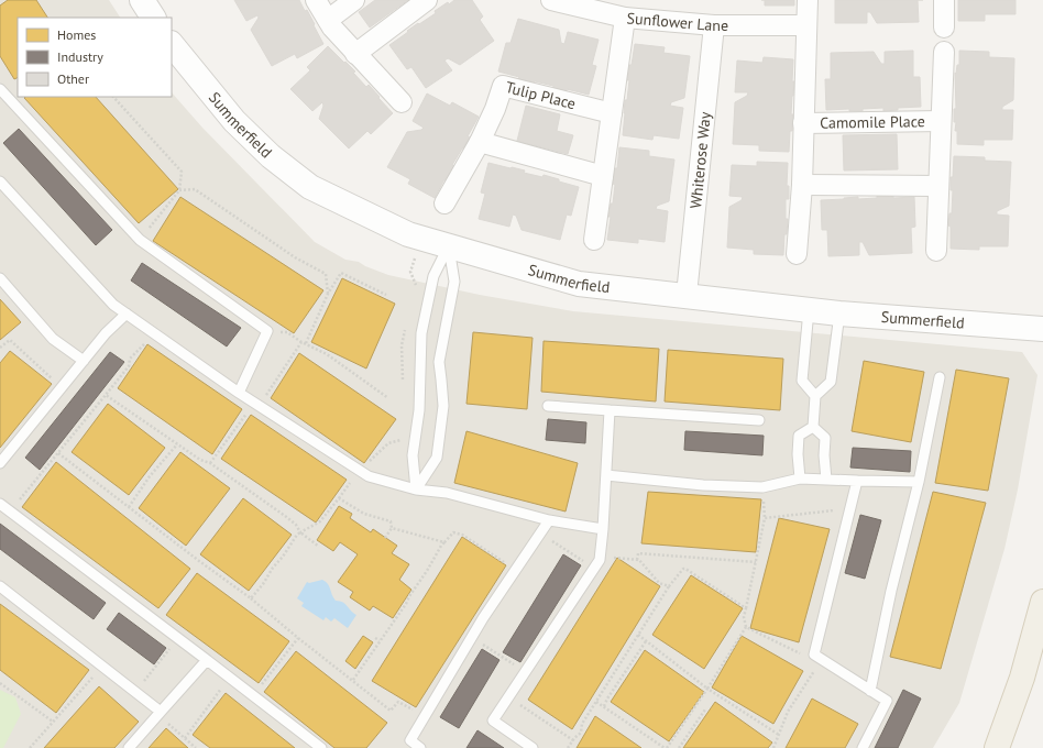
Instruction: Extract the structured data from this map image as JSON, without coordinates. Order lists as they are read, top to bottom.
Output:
{
  "streets": {
    "street": [
      "Sunflower Lane",
      "Tulip Place",
      "Camomile Place",
      "Summerfield",
      "Whiterose Way"
    ]
  },
  "crossings": [
    ["Sunflower Lane", "Camomile Place"],
    ["Sunflower Lane", "Whiterose Way"],
    ["Summerfield", "Whiterose Way"]
  ],
  "legend": ["Homes", "Industry", "Other"]
}
